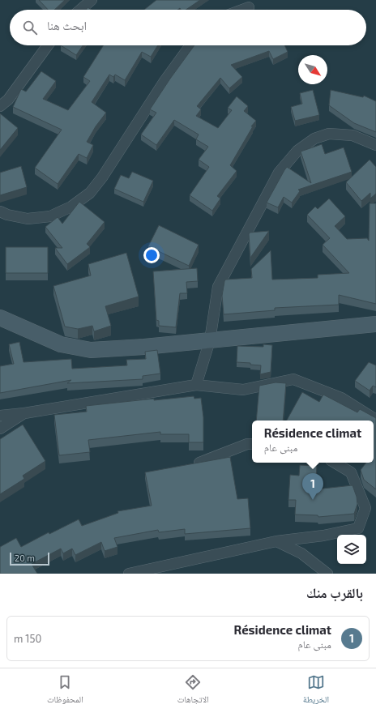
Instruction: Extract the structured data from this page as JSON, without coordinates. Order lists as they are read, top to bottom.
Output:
{
  "scale_bar": "20 m",
  "north": "bottom right",
  "page": {
    "search": "ابحث هنا",
    "popup": ["Résidence climat", "مبنى عام"],
    "pins": "1",
    "scale": "20 m",
    "heading": "بالقرب منك",
    "list": [
      {
        "mark": "1",
        "name": "Résidence climat",
        "note": "مبنى عام",
        "value": "150 m"
      }
    ],
    "nav": ["الخريطة", "الاتجاهات", "المحفوظات"]
  }
}
